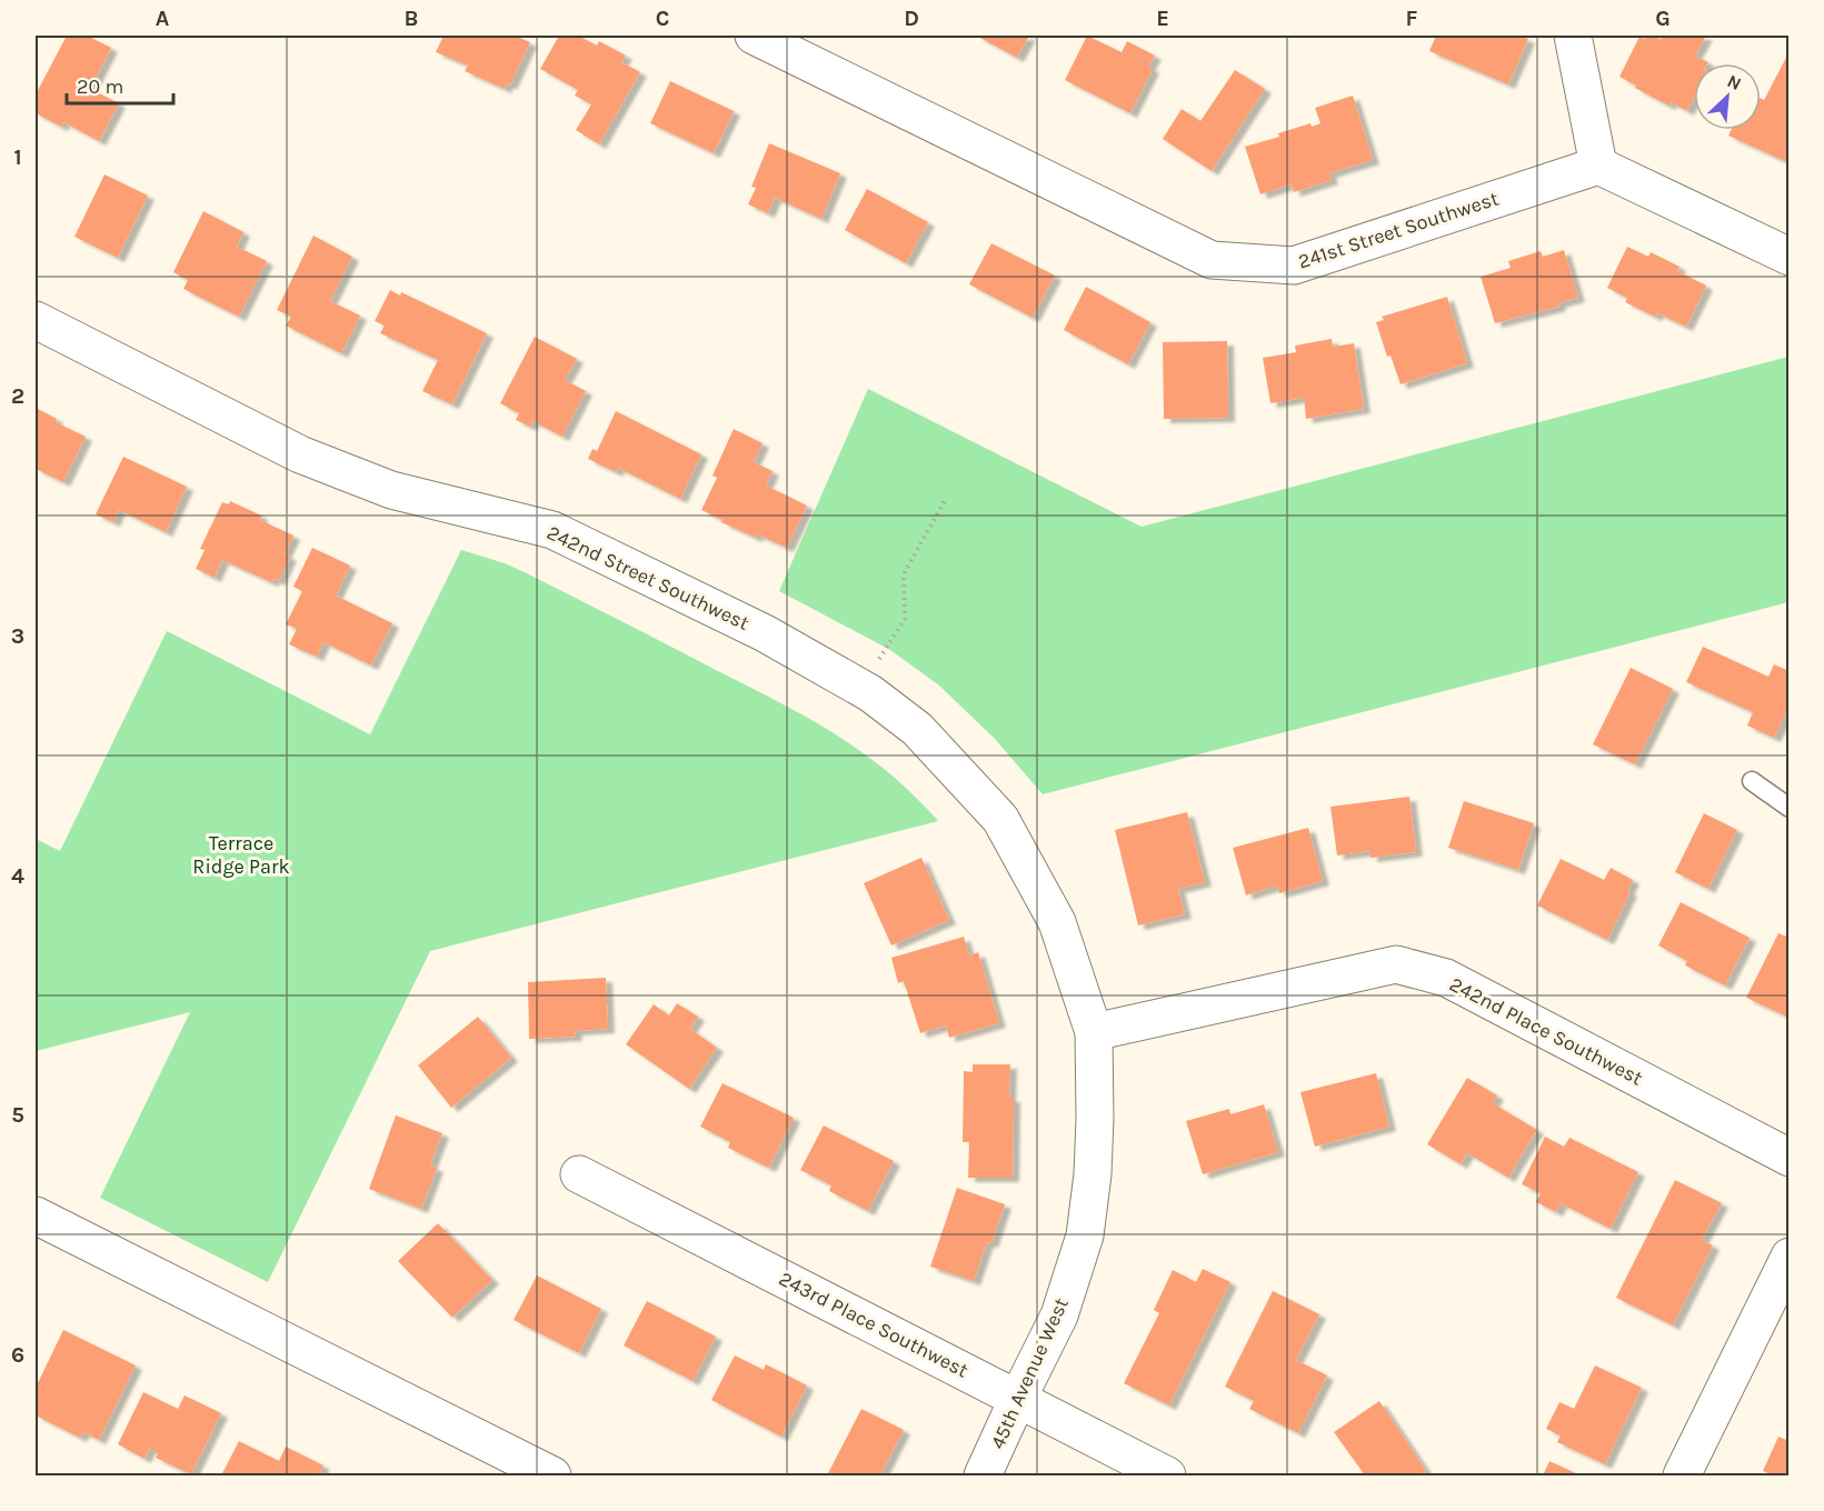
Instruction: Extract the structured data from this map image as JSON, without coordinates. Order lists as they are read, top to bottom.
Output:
{
  "streets": {
    "street": [
      "241st Street Southwest",
      "242nd Street Southwest",
      "242nd Place Southwest",
      "243rd Place Southwest",
      "45th Avenue West"
    ]
  },
  "crossings": [
    ["242nd Street Southwest", "242nd Place Southwest"],
    ["242nd Street Southwest", "45th Avenue West"],
    ["242nd Place Southwest", "45th Avenue West"],
    ["243rd Place Southwest", "45th Avenue West"]
  ],
  "parks": ["Terrace Ridge Park"],
  "scale_bar": "20 m",
  "north": "top right",
  "grid": {
    "columns": [
      "A",
      "B",
      "C",
      "D",
      "E",
      "F",
      "G"
    ],
    "rows": [
      "1",
      "2",
      "3",
      "4",
      "5",
      "6"
    ]
  }
}
